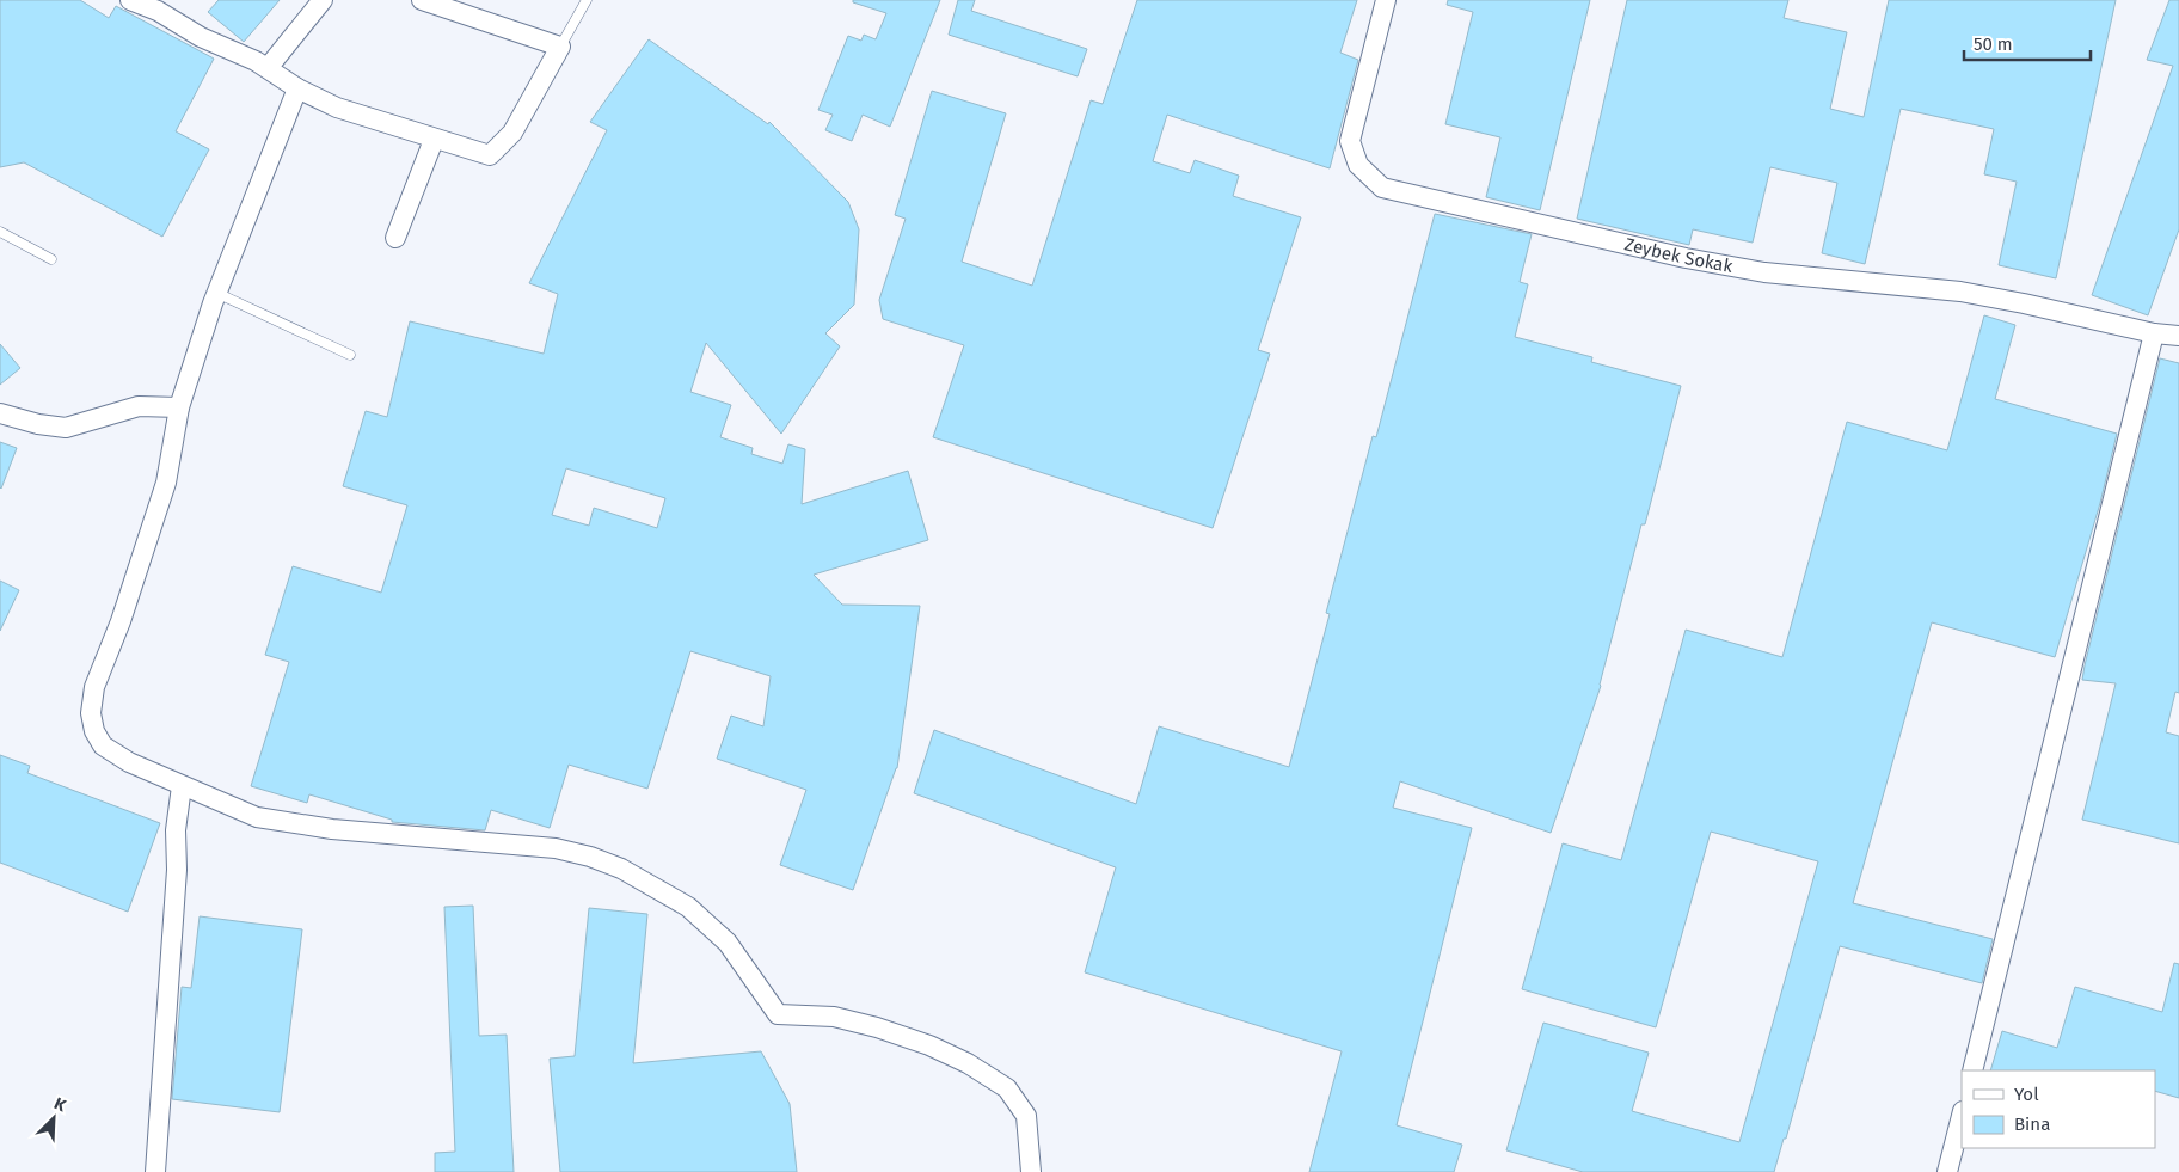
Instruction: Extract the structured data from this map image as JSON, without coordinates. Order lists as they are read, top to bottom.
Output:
{
  "streets": {
    "street": ["Zeybek Sokak"]
  },
  "legend": ["Yol", "Bina"],
  "scale_bar": "50 m",
  "north": "top right"
}
